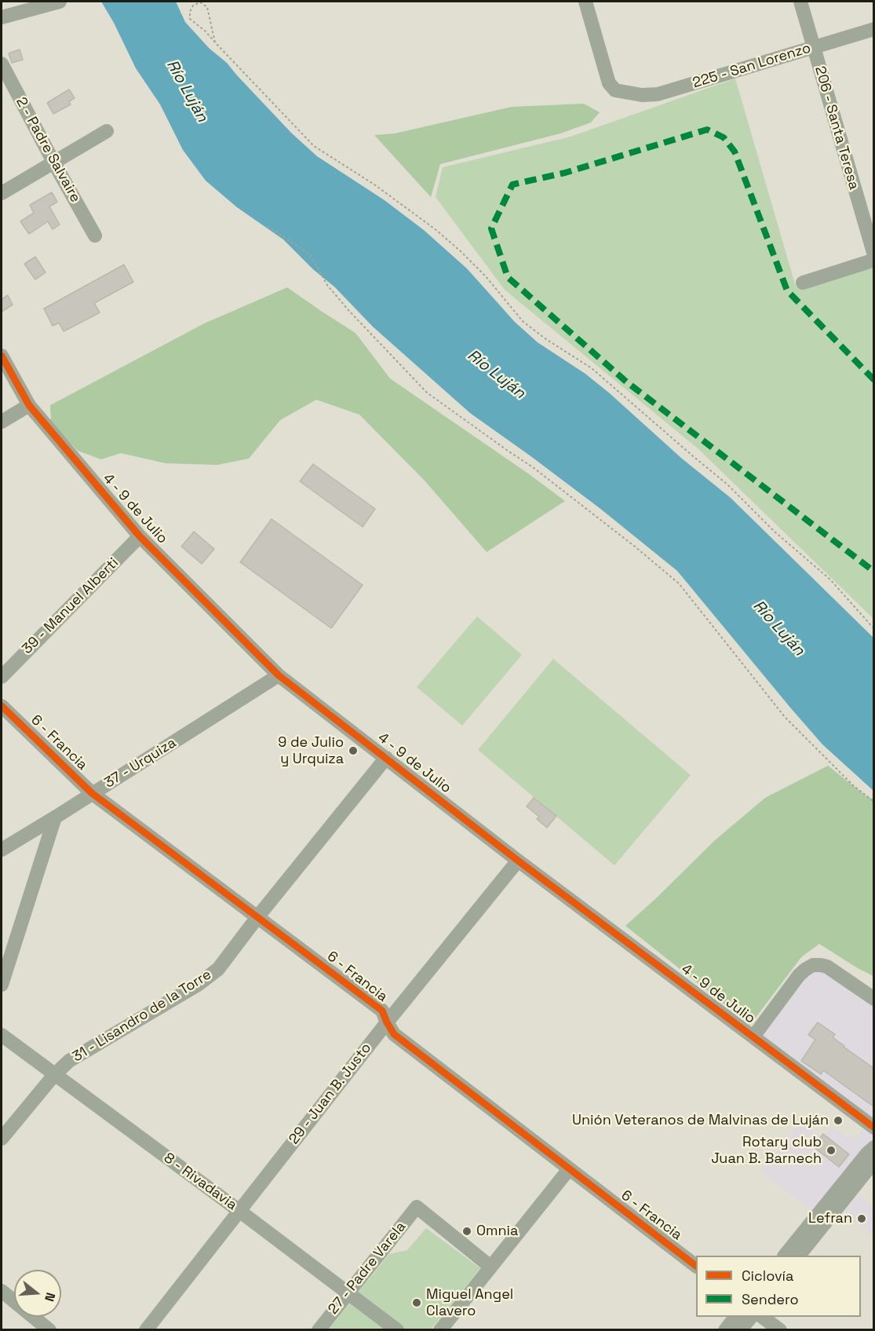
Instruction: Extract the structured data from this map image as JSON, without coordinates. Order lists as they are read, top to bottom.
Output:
{
  "streets": {
    "street": [
      "225 - San Lorenzo",
      "206 - Santa Teresa",
      "2 - Padre Salvaire",
      "4 - 9 de Julio",
      "39 - Manuel Alberti",
      "6 - Francia",
      "37 - Urquiza",
      "31 - Lisandro de la Torre",
      "29 - Juan B. Justo",
      "8 - Rivadavia",
      "27 - Padre Varela"
    ]
  },
  "crossings": [
    ["225 - San Lorenzo", "206 - Santa Teresa"],
    ["4 - 9 de Julio", "39 - Manuel Alberti"],
    ["4 - 9 de Julio", "37 - Urquiza"],
    ["4 - 9 de Julio", "31 - Lisandro de la Torre"],
    ["4 - 9 de Julio", "29 - Juan B. Justo"],
    ["6 - Francia", "37 - Urquiza"],
    ["6 - Francia", "31 - Lisandro de la Torre"],
    ["6 - Francia", "29 - Juan B. Justo"],
    ["31 - Lisandro de la Torre", "8 - Rivadavia"],
    ["29 - Juan B. Justo", "8 - Rivadavia"],
    ["8 - Rivadavia", "27 - Padre Varela"]
  ],
  "water": ["Río Luján"],
  "places": [
    "9 de Julio y Urquiza",
    "Unión Veteranos de Malvinas de Luján",
    "Rotary club Juan B. Barnech",
    "Lefran",
    "Omnia",
    "Miguel Angel Clavero"
  ],
  "legend": ["Ciclovía", "Sendero"],
  "north": "right"
}
